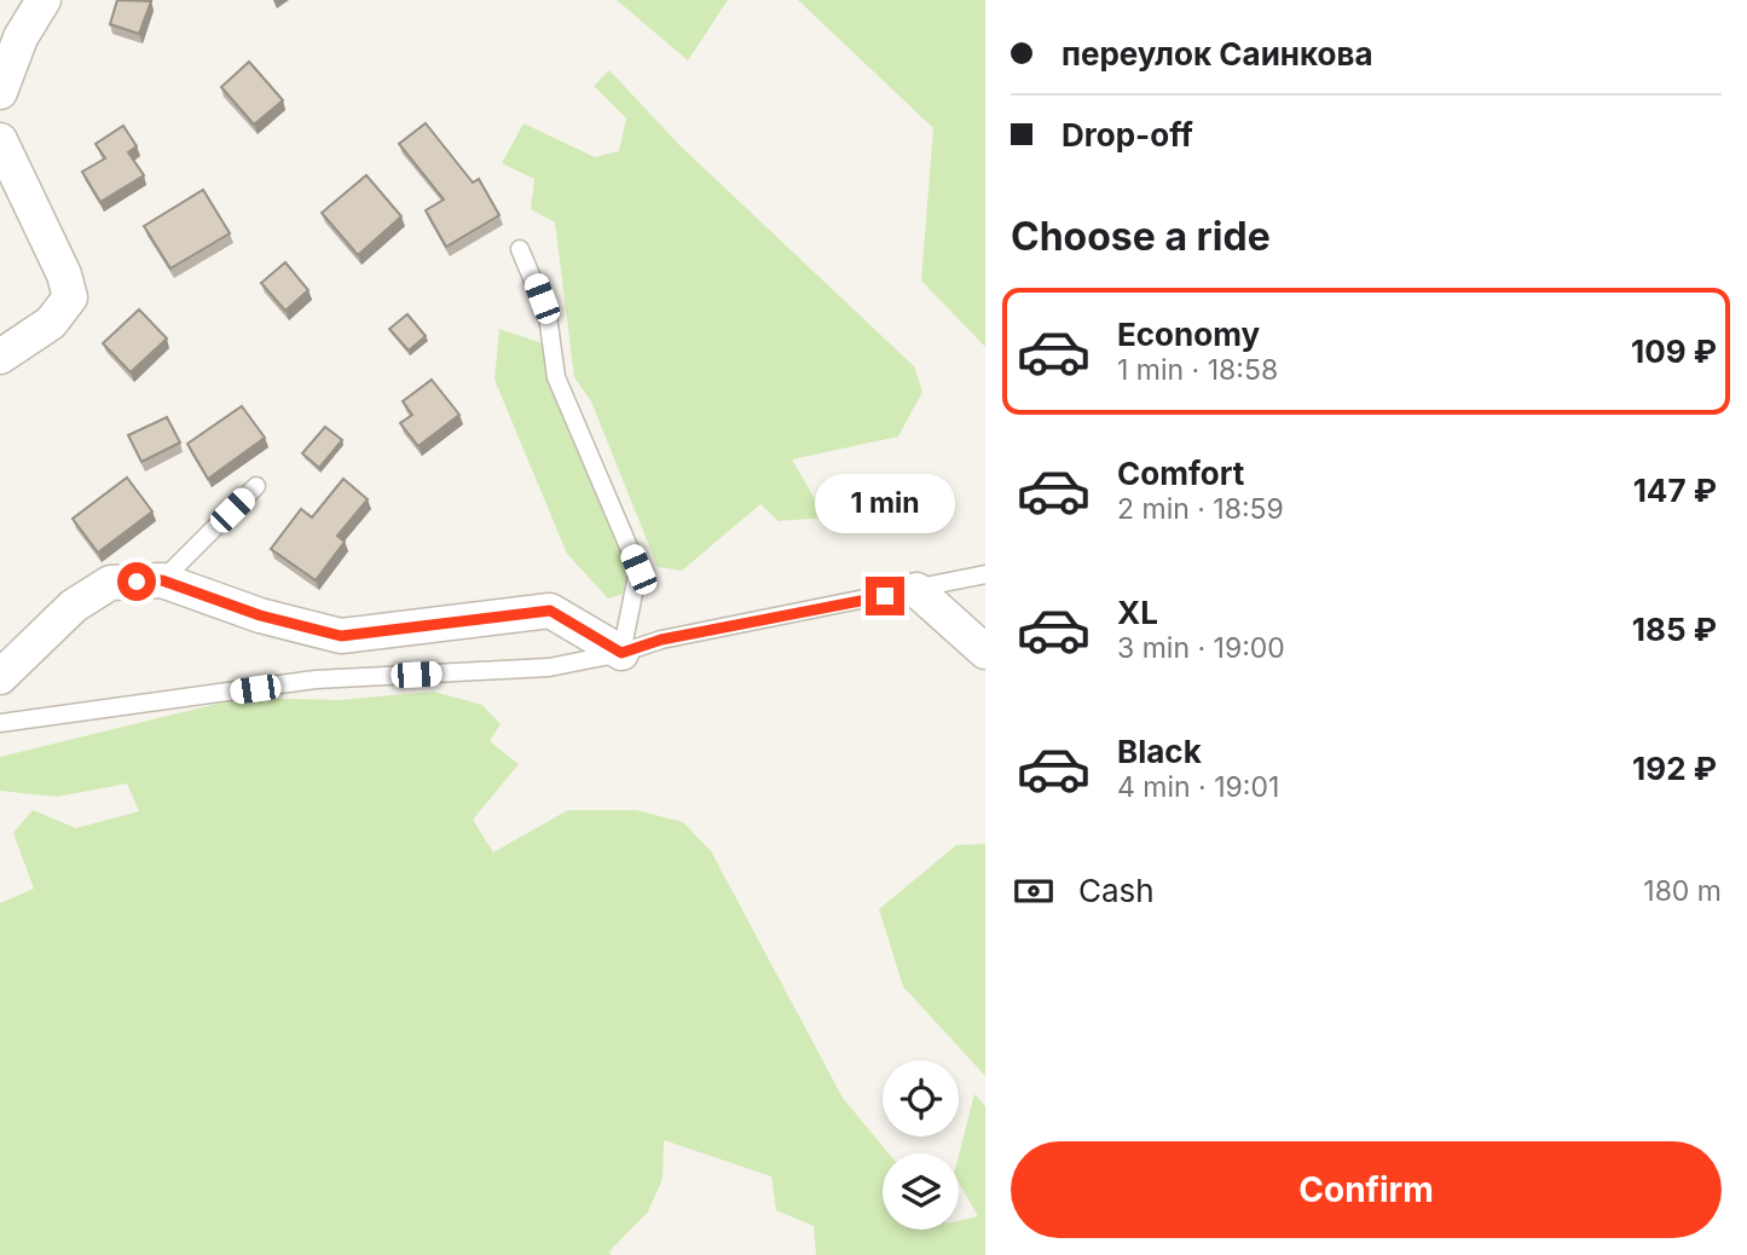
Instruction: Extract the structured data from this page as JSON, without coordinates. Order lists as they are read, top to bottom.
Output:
{
  "page": {
    "banner": ["переулок Саинкова", "Drop-off"],
    "heading": "Choose a ride",
    "list": [
      {
        "name": "Economy",
        "note": "1 min · 18:58",
        "value": "109 ₽"
      },
      {
        "name": "Comfort",
        "note": "2 min · 18:59",
        "value": "147 ₽"
      },
      {
        "name": "XL",
        "note": "3 min · 19:00",
        "value": "185 ₽"
      },
      {
        "name": "Black",
        "note": "4 min · 19:01",
        "value": "192 ₽"
      }
    ],
    "bubble": "1 min",
    "pay": ["Cash", "180 m"],
    "buttons": "Confirm"
  }
}
